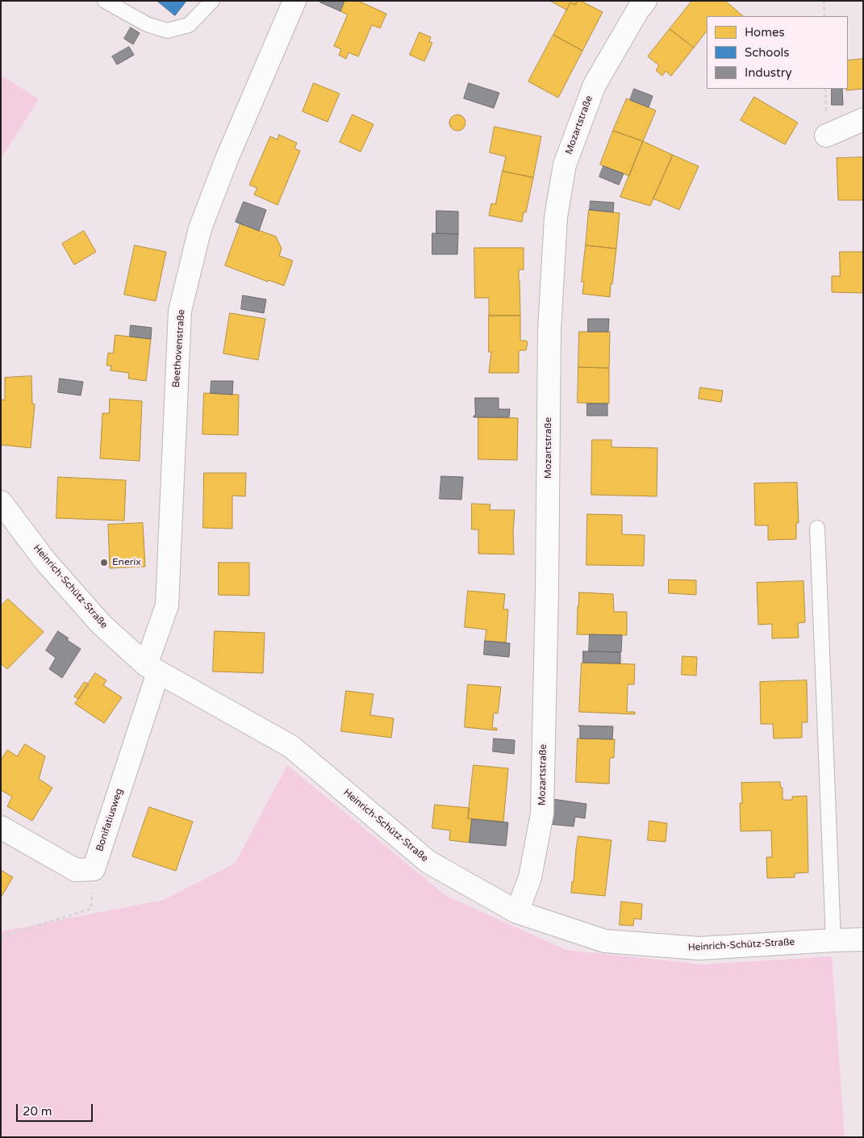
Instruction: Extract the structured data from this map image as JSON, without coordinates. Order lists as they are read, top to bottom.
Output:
{
  "streets": {
    "street": [
      "Mozartstraße",
      "Beethovenstraße",
      "Heinrich-Schütz-Straße",
      "Bonifatiusweg"
    ]
  },
  "crossings": [
    ["Mozartstraße", "Heinrich-Schütz-Straße"],
    ["Beethovenstraße", "Heinrich-Schütz-Straße"],
    ["Beethovenstraße", "Bonifatiusweg"],
    ["Heinrich-Schütz-Straße", "Bonifatiusweg"]
  ],
  "places": ["Enerix"],
  "legend": ["Homes", "Schools", "Industry"],
  "scale_bar": "20 m"
}
